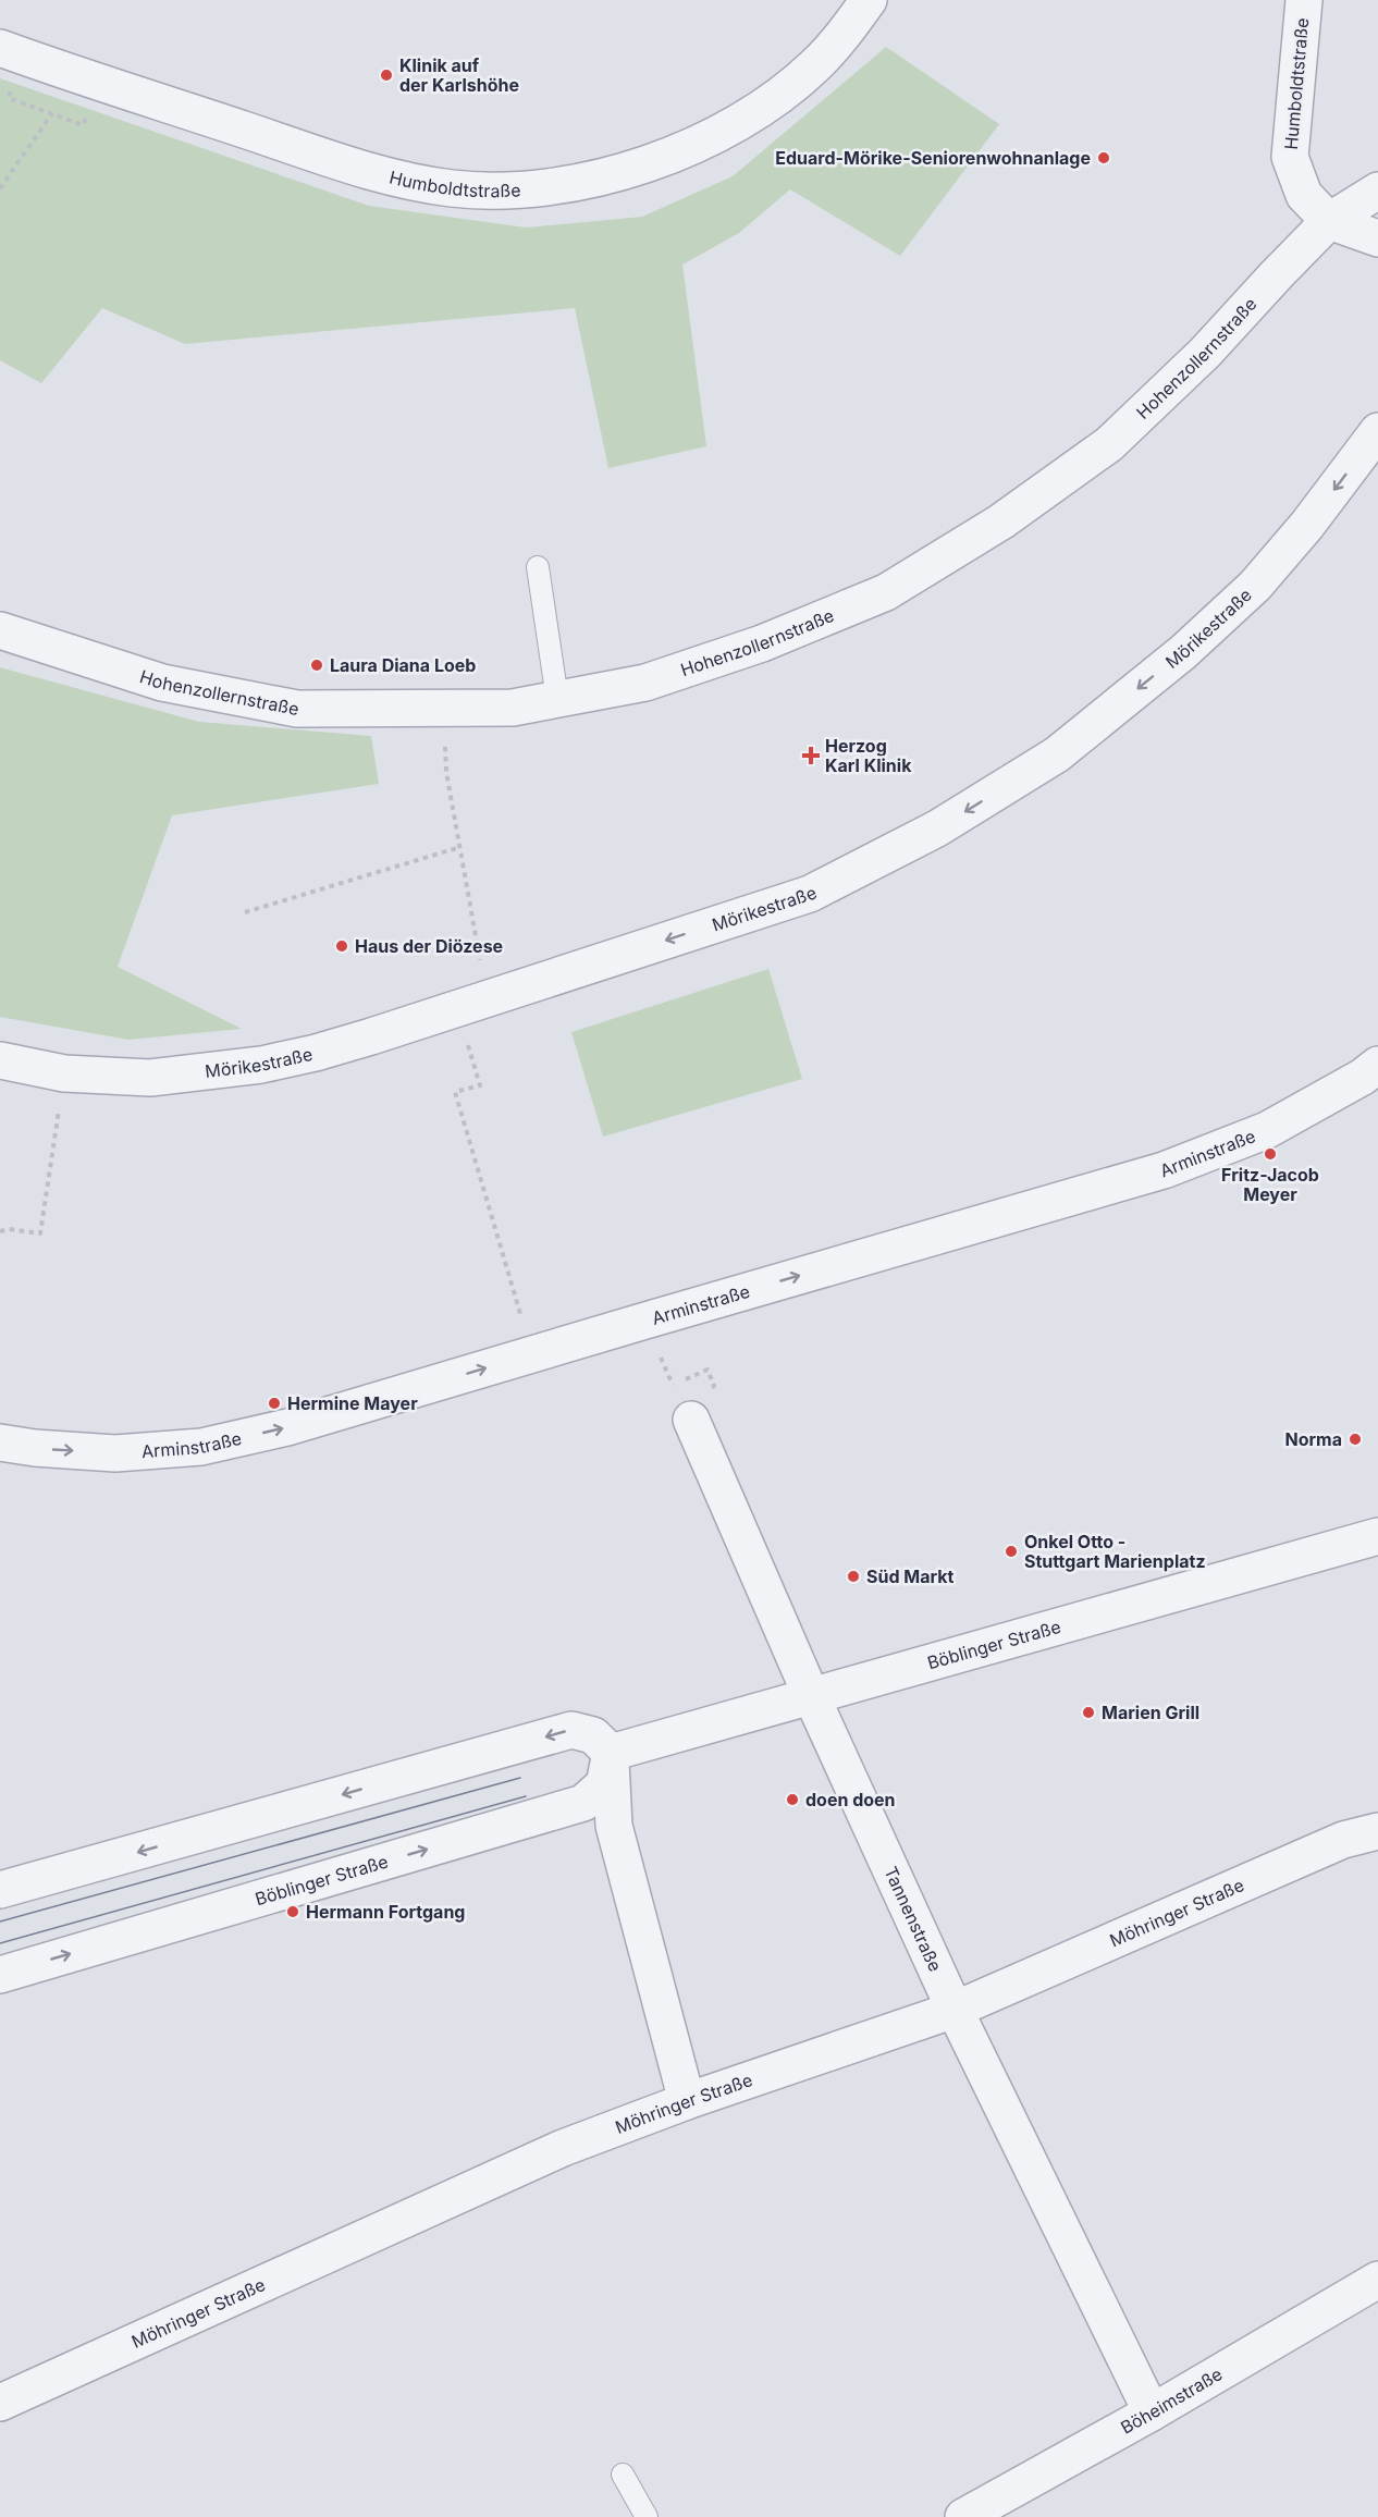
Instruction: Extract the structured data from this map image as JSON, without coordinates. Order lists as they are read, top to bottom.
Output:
{
  "streets": {
    "street": [
      "Humboldtstraße",
      "Hohenzollernstraße",
      "Mörikestraße",
      "Arminstraße",
      "Böblinger Straße",
      "Möhringer Straße",
      "Tannenstraße",
      "Böheimstraße"
    ]
  },
  "crossings": [
    ["Humboldtstraße", "Hohenzollernstraße"],
    ["Böblinger Straße", "Tannenstraße"],
    ["Möhringer Straße", "Tannenstraße"],
    ["Tannenstraße", "Böheimstraße"]
  ],
  "one_way": ["Mörikestraße", "Arminstraße"],
  "places": {
    "other": [
      "Klinik auf der Karlshöhe",
      "Eduard-Mörike-Seniorenwohnanlage",
      "Laura Diana Loeb",
      "Haus der Diözese",
      "Fritz-Jacob Meyer",
      "Hermine Mayer",
      "Norma",
      "Onkel Otto - Stuttgart Marienplatz",
      "Süd Markt",
      "Marien Grill",
      "doen doen",
      "Hermann Fortgang"
    ],
    "health": ["Herzog Karl Klinik"]
  }
}
